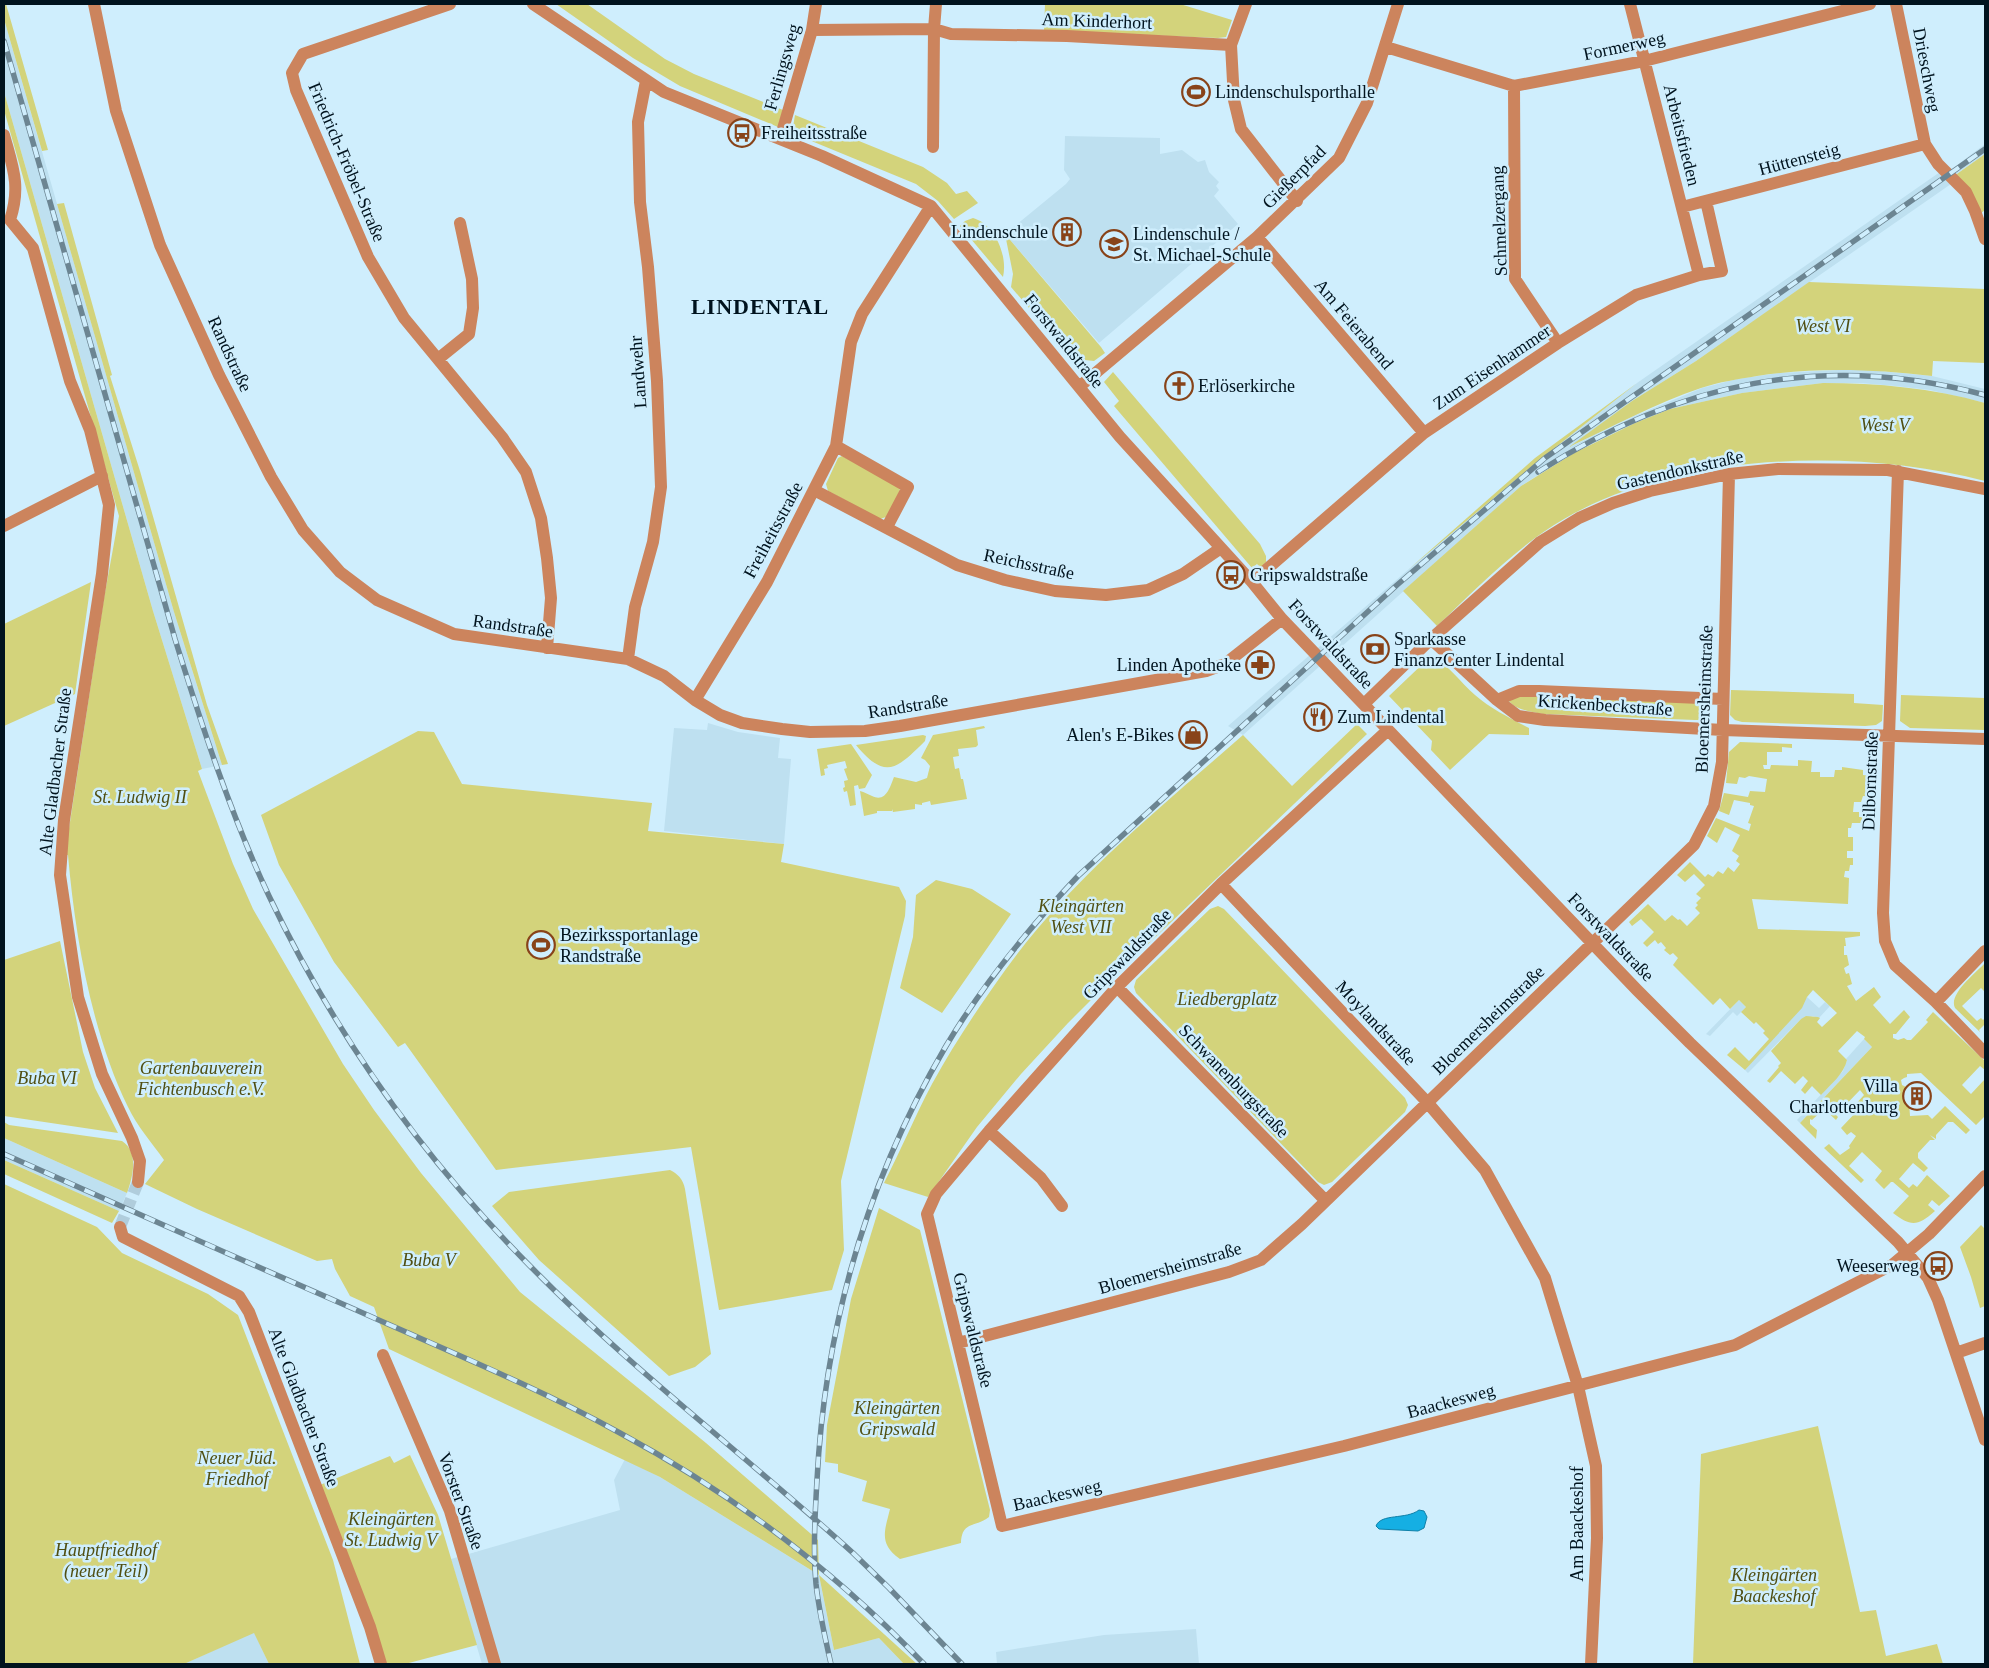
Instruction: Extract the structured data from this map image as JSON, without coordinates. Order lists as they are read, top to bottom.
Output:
{
  "streets": {
    "street": [
      "Am Kinderhort",
      "Formerweg",
      "Ferlingsweg",
      "Drieschweg",
      "Arbeitsfrieden",
      "Hüttensteig",
      "Friedrich-Fröbel-Straße",
      "Gießerpfad",
      "Schmelzergang",
      "Am Feierabend",
      "Forstwaldstraße",
      "Randstraße",
      "Zum Eisenhammer",
      "Landwehr",
      "Gastendonkstraße",
      "Freiheitsstraße",
      "Reichsstraße",
      "Bloemersheimstraße",
      "Krickenbeckstraße",
      "Alte Gladbacher Straße",
      "Dilbornstraße",
      "Gripswaldstraße",
      "Moylandstraße",
      "Schwanenburgstraße",
      "Baackesweg",
      "Vorster Straße",
      "Am Baackeshof"
    ]
  },
  "crossings": [
    ["Am Kinderhort", "Ferlingsweg"],
    ["Formerweg", "Arbeitsfrieden"],
    ["Formerweg", "Gießerpfad"],
    ["Formerweg", "Schmelzergang"],
    ["Ferlingsweg", "Forstwaldstraße"],
    ["Drieschweg", "Hüttensteig"],
    ["Arbeitsfrieden", "Hüttensteig"],
    ["Arbeitsfrieden", "Zum Eisenhammer"],
    ["Hüttensteig", "Zum Eisenhammer"],
    ["Friedrich-Fröbel-Straße", "Randstraße"],
    ["Gießerpfad", "Am Feierabend"],
    ["Gießerpfad", "Forstwaldstraße"],
    ["Schmelzergang", "Zum Eisenhammer"],
    ["Am Feierabend", "Zum Eisenhammer"],
    ["Forstwaldstraße", "Randstraße"],
    ["Forstwaldstraße", "Zum Eisenhammer"],
    ["Forstwaldstraße", "Landwehr"],
    ["Forstwaldstraße", "Gastendonkstraße"],
    ["Forstwaldstraße", "Freiheitsstraße"],
    ["Forstwaldstraße", "Reichsstraße"],
    ["Forstwaldstraße", "Bloemersheimstraße"],
    ["Forstwaldstraße", "Gripswaldstraße"],
    ["Forstwaldstraße", "Baackesweg"],
    ["Randstraße", "Landwehr"],
    ["Randstraße", "Freiheitsstraße"],
    ["Gastendonkstraße", "Bloemersheimstraße"],
    ["Gastendonkstraße", "Krickenbeckstraße"],
    ["Gastendonkstraße", "Dilbornstraße"],
    ["Freiheitsstraße", "Reichsstraße"],
    ["Bloemersheimstraße", "Krickenbeckstraße"],
    ["Bloemersheimstraße", "Gripswaldstraße"],
    ["Bloemersheimstraße", "Moylandstraße"],
    ["Bloemersheimstraße", "Schwanenburgstraße"],
    ["Krickenbeckstraße", "Dilbornstraße"],
    ["Gripswaldstraße", "Moylandstraße"],
    ["Gripswaldstraße", "Schwanenburgstraße"],
    ["Gripswaldstraße", "Baackesweg"],
    ["Moylandstraße", "Baackesweg"],
    ["Moylandstraße", "Am Baackeshof"],
    ["Baackesweg", "Am Baackeshof"]
  ],
  "districts": ["LINDENTAL"],
  "parks": [
    "West VI",
    "West V",
    "St. Ludwig II",
    "Kleingärten West VII",
    "Liedbergplatz",
    "Gartenbauverein Fichtenbusch e.V.",
    "Buba VI",
    "Buba V",
    "Kleingärten Gripswald",
    "Neuer Jüd. Friedhof",
    "Kleingärten St. Ludwig V",
    "Hauptfriedhof (neuer Teil)",
    "Kleingärten Baackeshof"
  ],
  "places": {
    "sports": ["Lindenschulsporthalle", "Bezirkssportanlage Randstraße"],
    "bus stop": ["Freiheitsstraße", "Gripswaldstraße", "Weeserweg"],
    "building": ["Lindenschule", "Villa Charlottenburg"],
    "school or university": ["Lindenschule / St. Michael-Schule"],
    "church": ["Erlöserkirche"],
    "bank": ["Sparkasse FinanzCenter Lindental"],
    "pharmacy": ["Linden Apotheke"],
    "restaurant": ["Zum Lindental"],
    "shop": ["Alen's E-Bikes"]
  }
}
